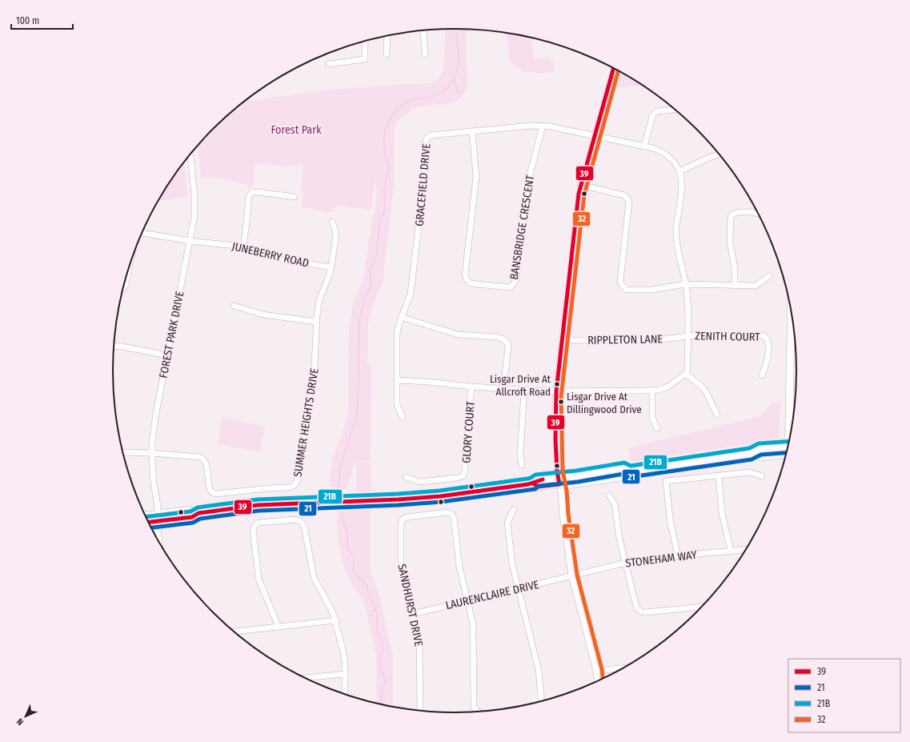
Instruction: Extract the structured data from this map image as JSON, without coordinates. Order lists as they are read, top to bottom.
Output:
{
  "streets": {
    "street": [
      "GRACEFIELD DRIVE",
      "BANSBRIDGE CRESCENT",
      "JUNEBERRY ROAD",
      "FOREST PARK DRIVE",
      "ZENITH COURT",
      "RIPPLETON LANE",
      "SUMMER HEIGHTS DRIVE",
      "GLORY COURT",
      "STONEHAM WAY",
      "LAURENCLAIRE DRIVE",
      "SANDHURST DRIVE"
    ]
  },
  "crossings": [
    ["GRACEFIELD DRIVE", "BANSBRIDGE CRESCENT"],
    ["JUNEBERRY ROAD", "FOREST PARK DRIVE"],
    ["FOREST PARK DRIVE", "SUMMER HEIGHTS DRIVE"],
    ["ZENITH COURT", "RIPPLETON LANE"],
    ["STONEHAM WAY", "LAURENCLAIRE DRIVE"],
    ["LAURENCLAIRE DRIVE", "SANDHURST DRIVE"]
  ],
  "parks": ["Forest Park"],
  "places": ["Lisgar Drive At Allcroft Road", "Lisgar Drive At Dillingwood Drive"],
  "lines": [
    "transit line 39",
    "transit line 32",
    "transit line 21B",
    "transit line 21"
  ],
  "legend": [
    "39",
    "21",
    "21B",
    "32"
  ],
  "scale_bar": "100 m",
  "north": "bottom left"
}
